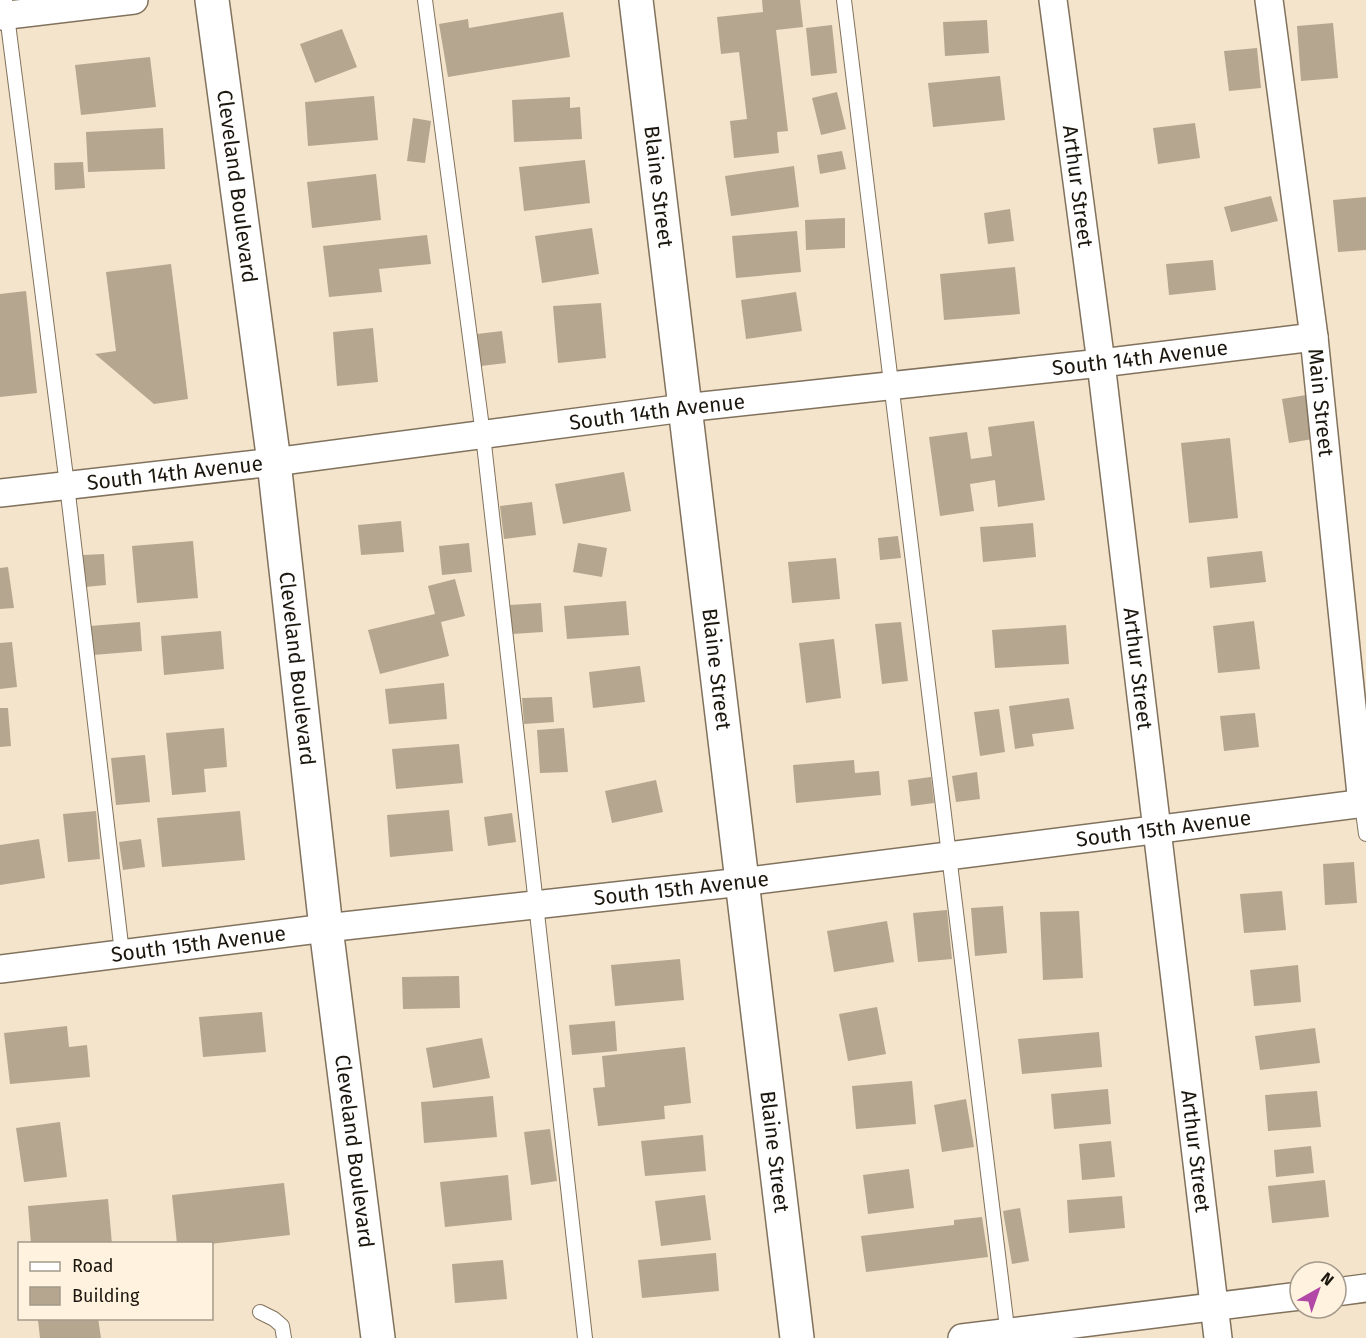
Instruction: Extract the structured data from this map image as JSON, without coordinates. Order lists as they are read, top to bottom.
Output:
{
  "streets": {
    "main road": ["Cleveland Boulevard", "Blaine Street"],
    "street": [
      "Arthur Street",
      "South 14th Avenue",
      "Main Street",
      "South 15th Avenue"
    ]
  },
  "crossings": [
    ["Cleveland Boulevard", "South 14th Avenue"],
    ["Cleveland Boulevard", "South 15th Avenue"],
    ["Arthur Street", "South 14th Avenue"],
    ["Arthur Street", "South 15th Avenue"],
    ["Blaine Street", "South 14th Avenue"],
    ["Blaine Street", "South 15th Avenue"],
    ["South 14th Avenue", "Main Street"],
    ["Main Street", "South 15th Avenue"]
  ],
  "legend": ["Road", "Building"],
  "north": "top right"
}
